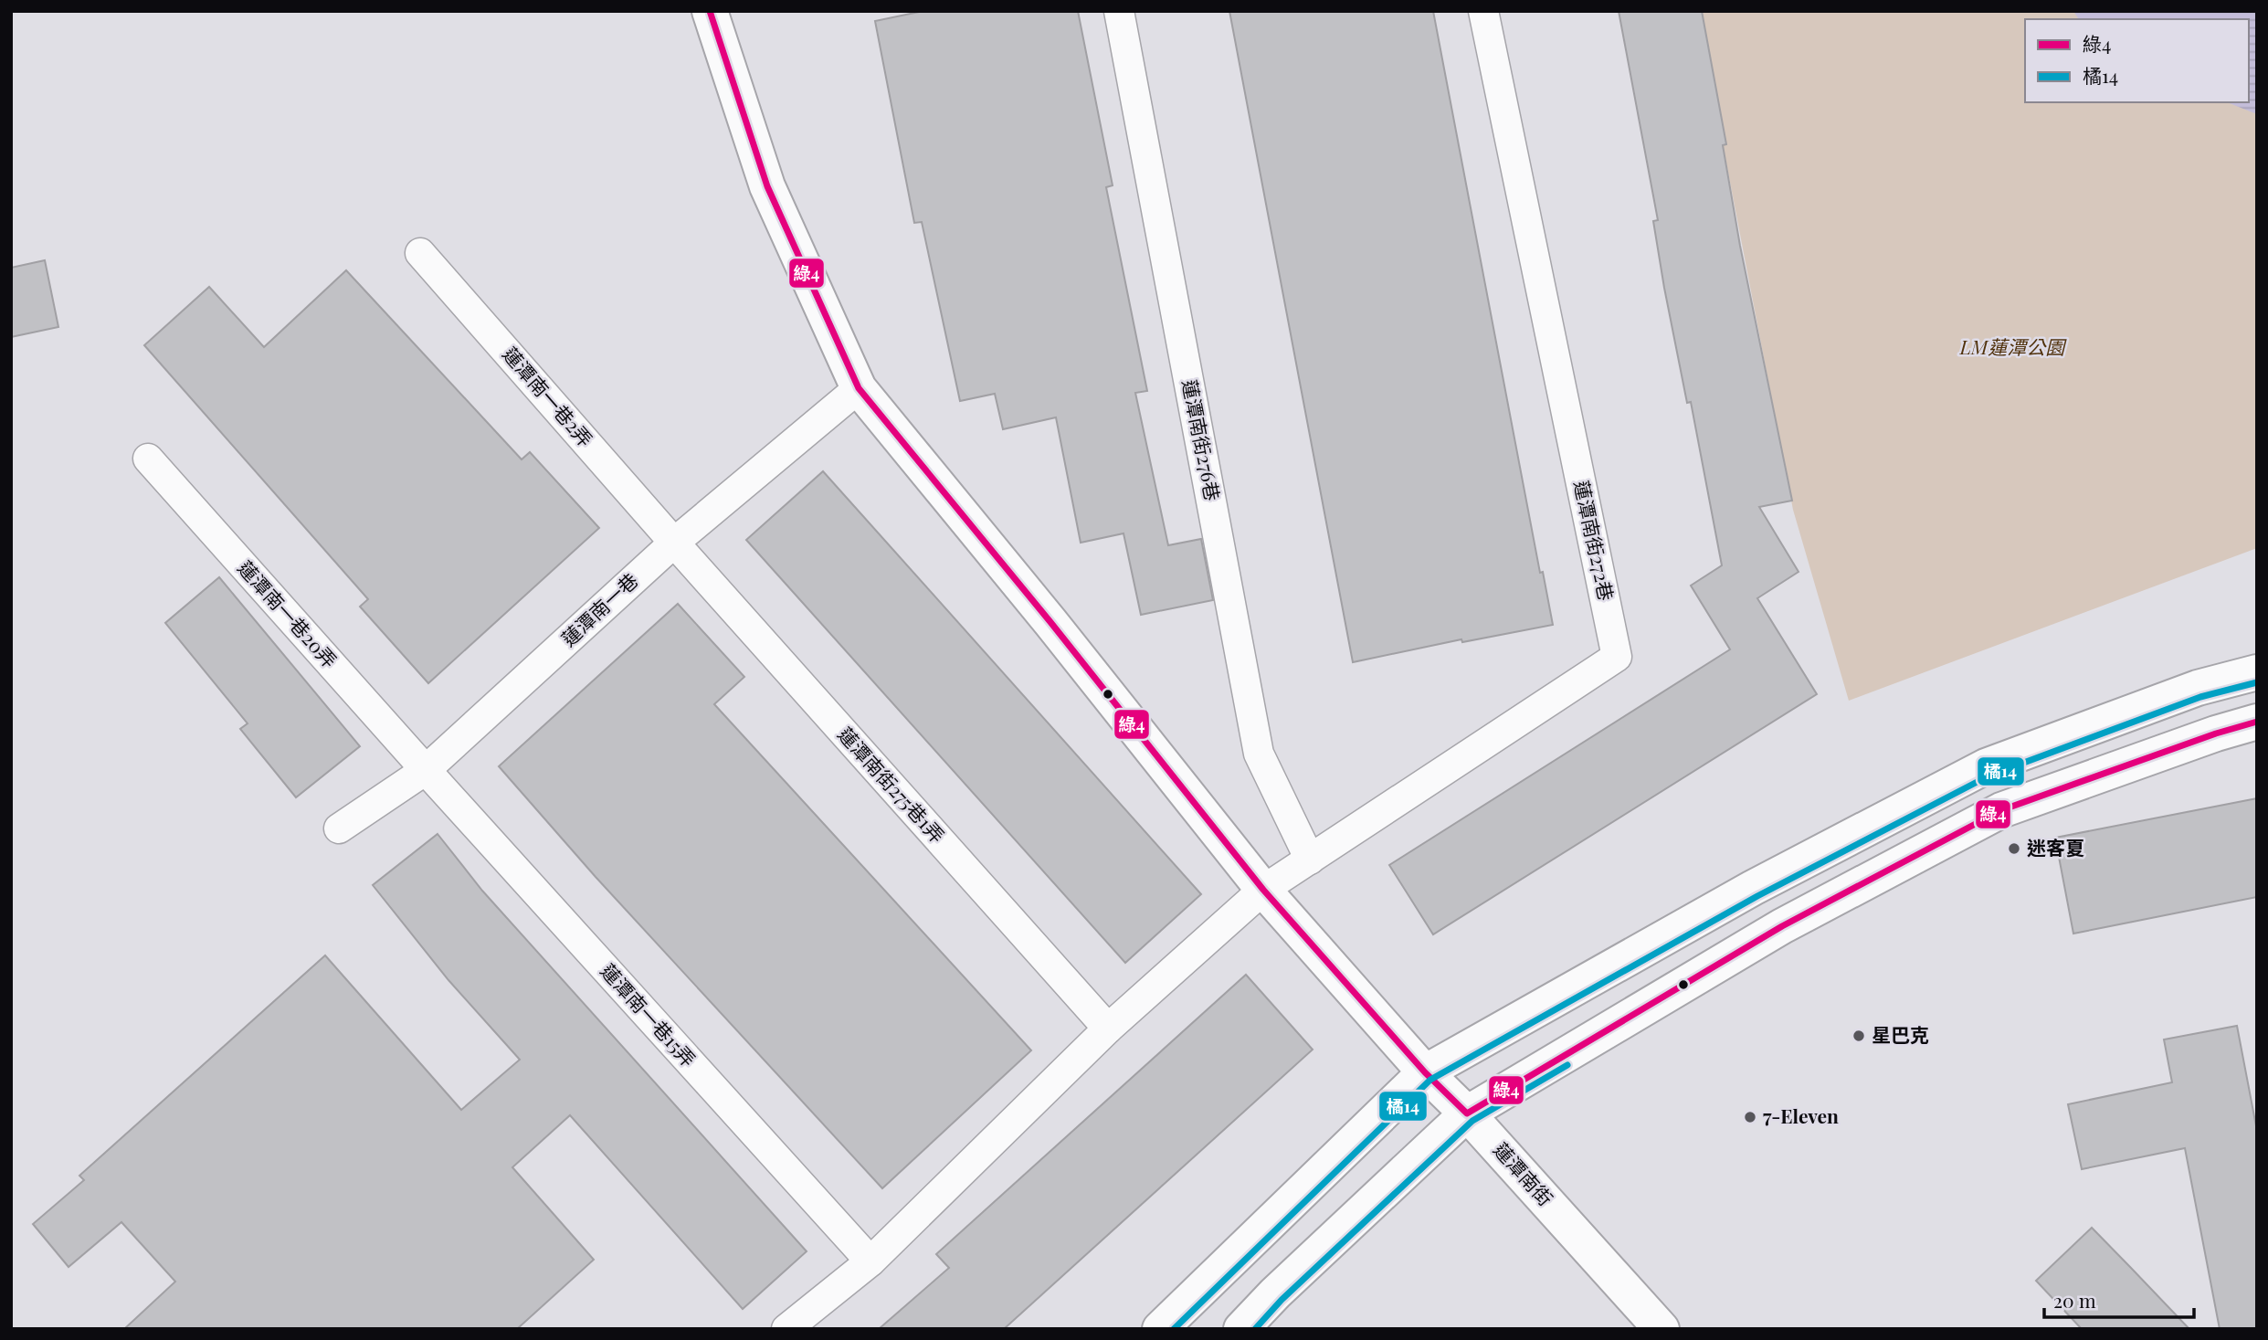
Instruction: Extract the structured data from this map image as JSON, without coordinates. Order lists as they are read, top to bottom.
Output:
{
  "streets": {
    "street": ["蓮潭南街"],
    "lane": [
      "蓮潭南一巷2弄",
      "蓮潭南街276巷",
      "蓮潭南街272巷",
      "蓮潭南一巷",
      "蓮潭南一巷20弄",
      "蓮潭南街275巷1弄",
      "蓮潭南一巷15弄"
    ]
  },
  "crossings": [
    ["蓮潭南一巷2弄", "蓮潭南一巷"],
    ["蓮潭南一巷2弄", "蓮潭南街275巷1弄"],
    ["蓮潭南街276巷", "蓮潭南街272巷"],
    ["蓮潭南街272巷", "蓮潭南街275巷1弄"],
    ["蓮潭南街272巷", "蓮潭南一巷15弄"],
    ["蓮潭南街272巷", "蓮潭南街"],
    ["蓮潭南一巷", "蓮潭南一巷20弄"],
    ["蓮潭南一巷", "蓮潭南街275巷1弄"],
    ["蓮潭南一巷", "蓮潭南一巷15弄"],
    ["蓮潭南一巷", "蓮潭南街"],
    ["蓮潭南一巷20弄", "蓮潭南一巷15弄"]
  ],
  "parks": ["LM蓮潭公園"],
  "places": ["迷客夏", "星巴克", "7-Eleven"],
  "lines": ["transit line 綠4", "transit line 橘14"],
  "legend": ["綠4", "橘14"],
  "scale_bar": "20 m"
}
